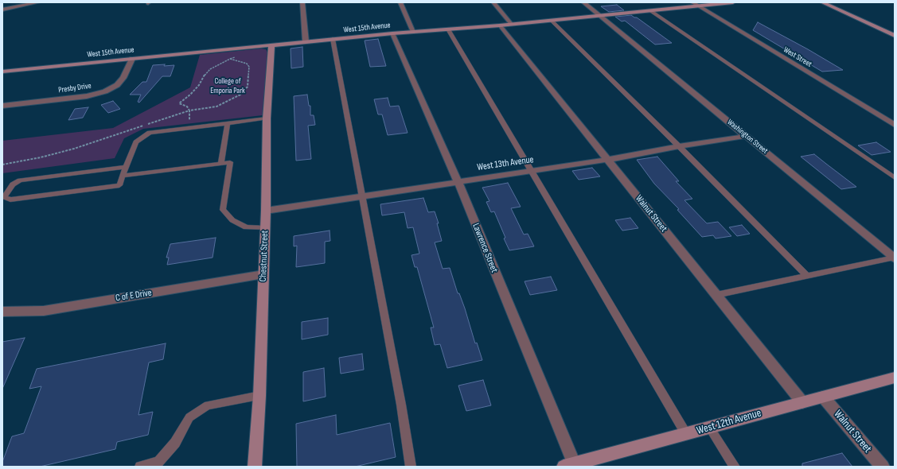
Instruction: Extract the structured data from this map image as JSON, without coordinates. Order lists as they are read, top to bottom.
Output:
{
  "streets": {
    "street": [
      "West 15th Avenue",
      "West Street",
      "Presby Drive",
      "Washington Street",
      "West 13th Avenue",
      "Walnut Street",
      "Lawrence Street",
      "Chestnut Street",
      "C of E Drive",
      "West 12th Avenue"
    ]
  },
  "crossings": [
    ["West 15th Avenue", "West Street"],
    ["West 15th Avenue", "Presby Drive"],
    ["West 15th Avenue", "Washington Street"],
    ["West 15th Avenue", "Walnut Street"],
    ["West 15th Avenue", "Lawrence Street"],
    ["West 15th Avenue", "Chestnut Street"],
    ["Washington Street", "West 13th Avenue"],
    ["West 13th Avenue", "Walnut Street"],
    ["West 13th Avenue", "Lawrence Street"],
    ["West 13th Avenue", "Chestnut Street"],
    ["Walnut Street", "West 12th Avenue"],
    ["Lawrence Street", "West 12th Avenue"],
    ["Chestnut Street", "C of E Drive"]
  ],
  "parks": ["College of Emporia Park"]
}
